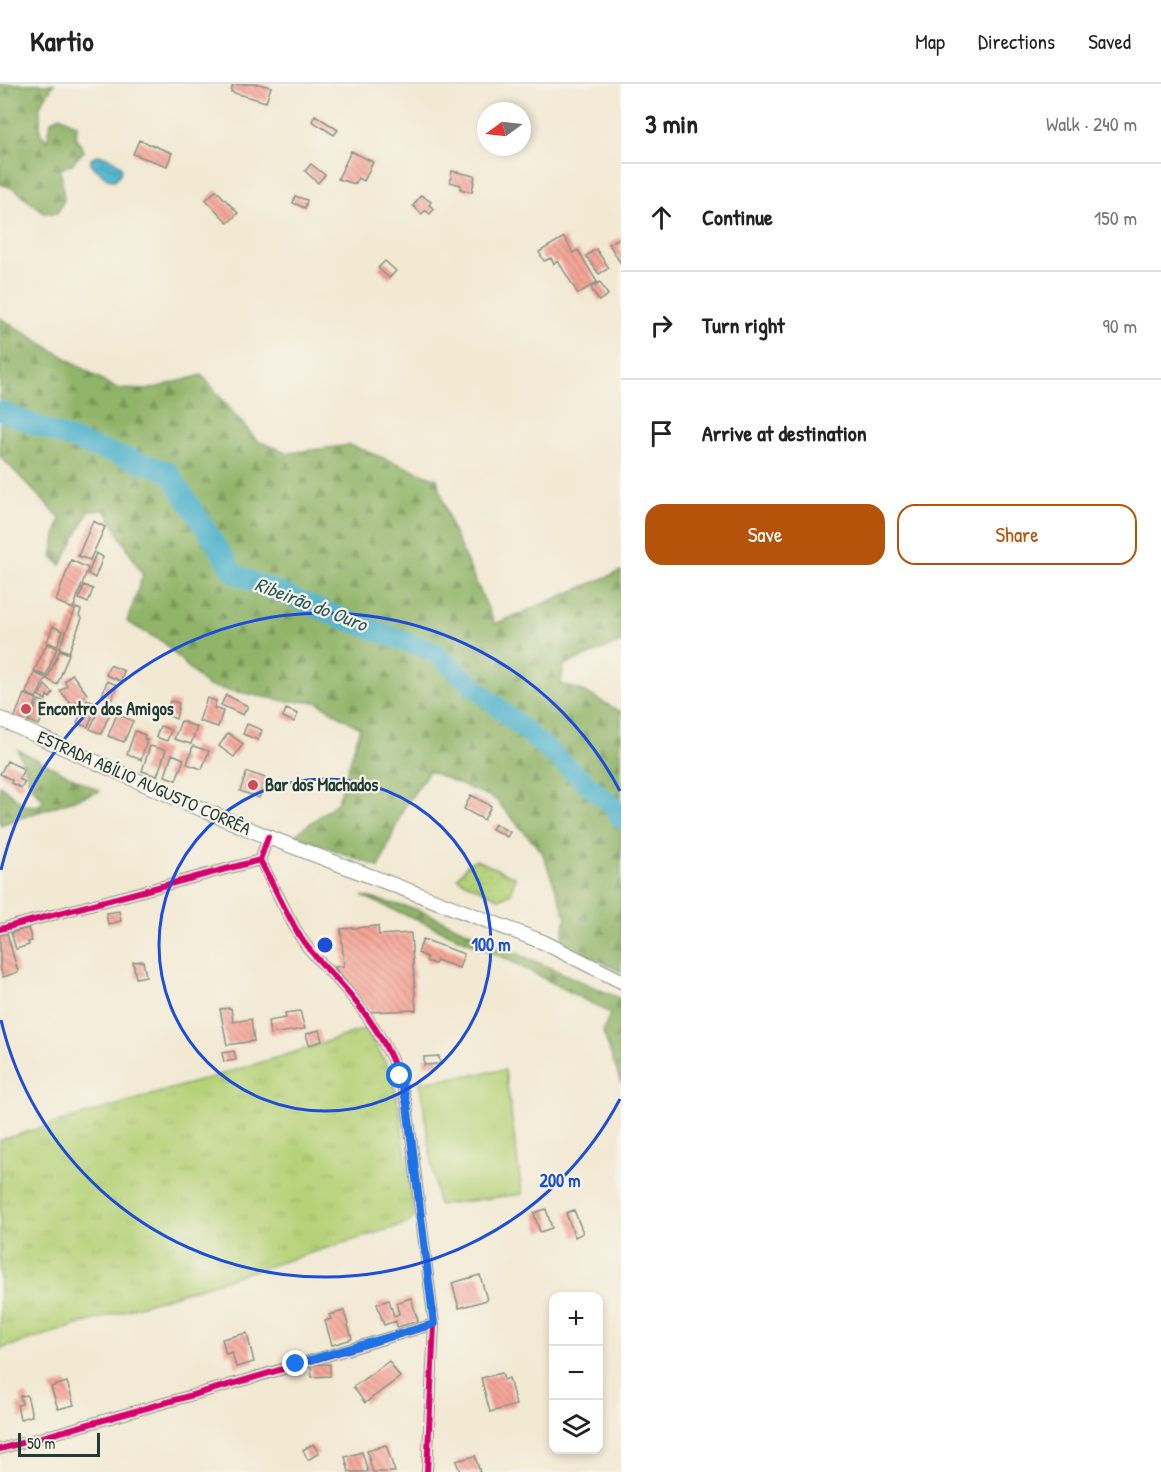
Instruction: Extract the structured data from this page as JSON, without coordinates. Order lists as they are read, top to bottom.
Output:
{
  "streets": {
    "main road": ["ESTRADA ABÍLIO AUGUSTO CORRÊA"]
  },
  "water": ["Ribeirão do Ouro"],
  "places": ["Encontro dos Amigos", "Bar dos Machados"],
  "scale_bar": "50 m",
  "north": "left",
  "page": {
    "header": "Kartio",
    "nav": ["Map", "Directions", "Saved"],
    "heading": ["3 min", "Walk · 240 m"],
    "list": [
      ["Continue", "150 m"],
      ["Turn right", "90 m"],
      "Arrive at destination"
    ],
    "buttons": ["Save", "Share"],
    "map_buttons": ["+", "−"],
    "scale": "50 m"
  },
  "rings": ["100 m", "200 m"]
}
